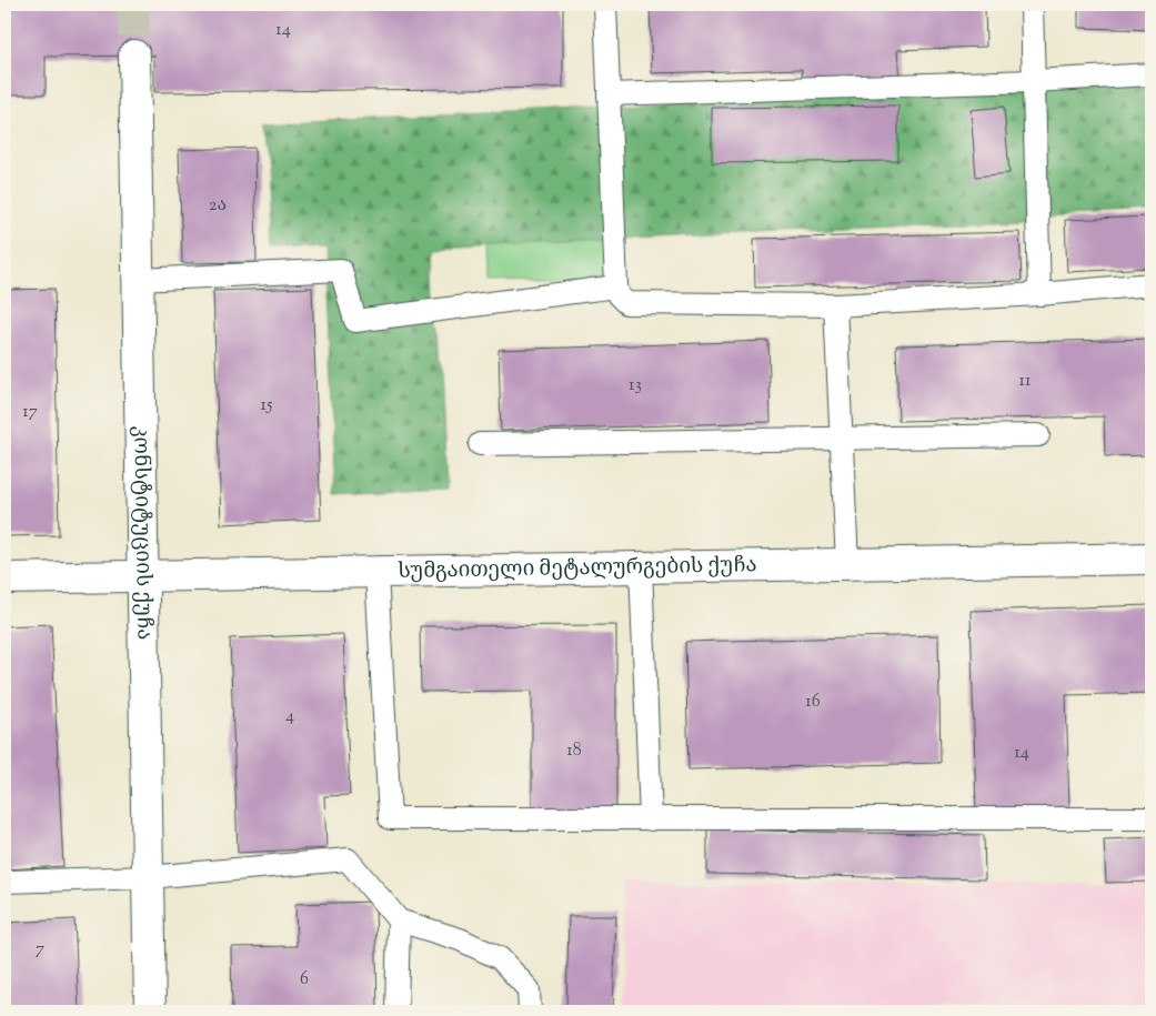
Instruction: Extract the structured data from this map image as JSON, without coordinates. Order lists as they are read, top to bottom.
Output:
{
  "streets": {
    "street": ["კონსტიტუციის ქუჩა", "სუმგაითელი მეტალურგების ქუჩა"]
  },
  "crossings": [
    ["კონსტიტუციის ქუჩა", "სუმგაითელი მეტალურგების ქუჩა"]
  ],
  "house_numbers": [
    "14",
    "2ა",
    "11",
    "13",
    "15",
    "17",
    "16",
    "4",
    "18",
    "14",
    "7",
    "6"
  ]
}
